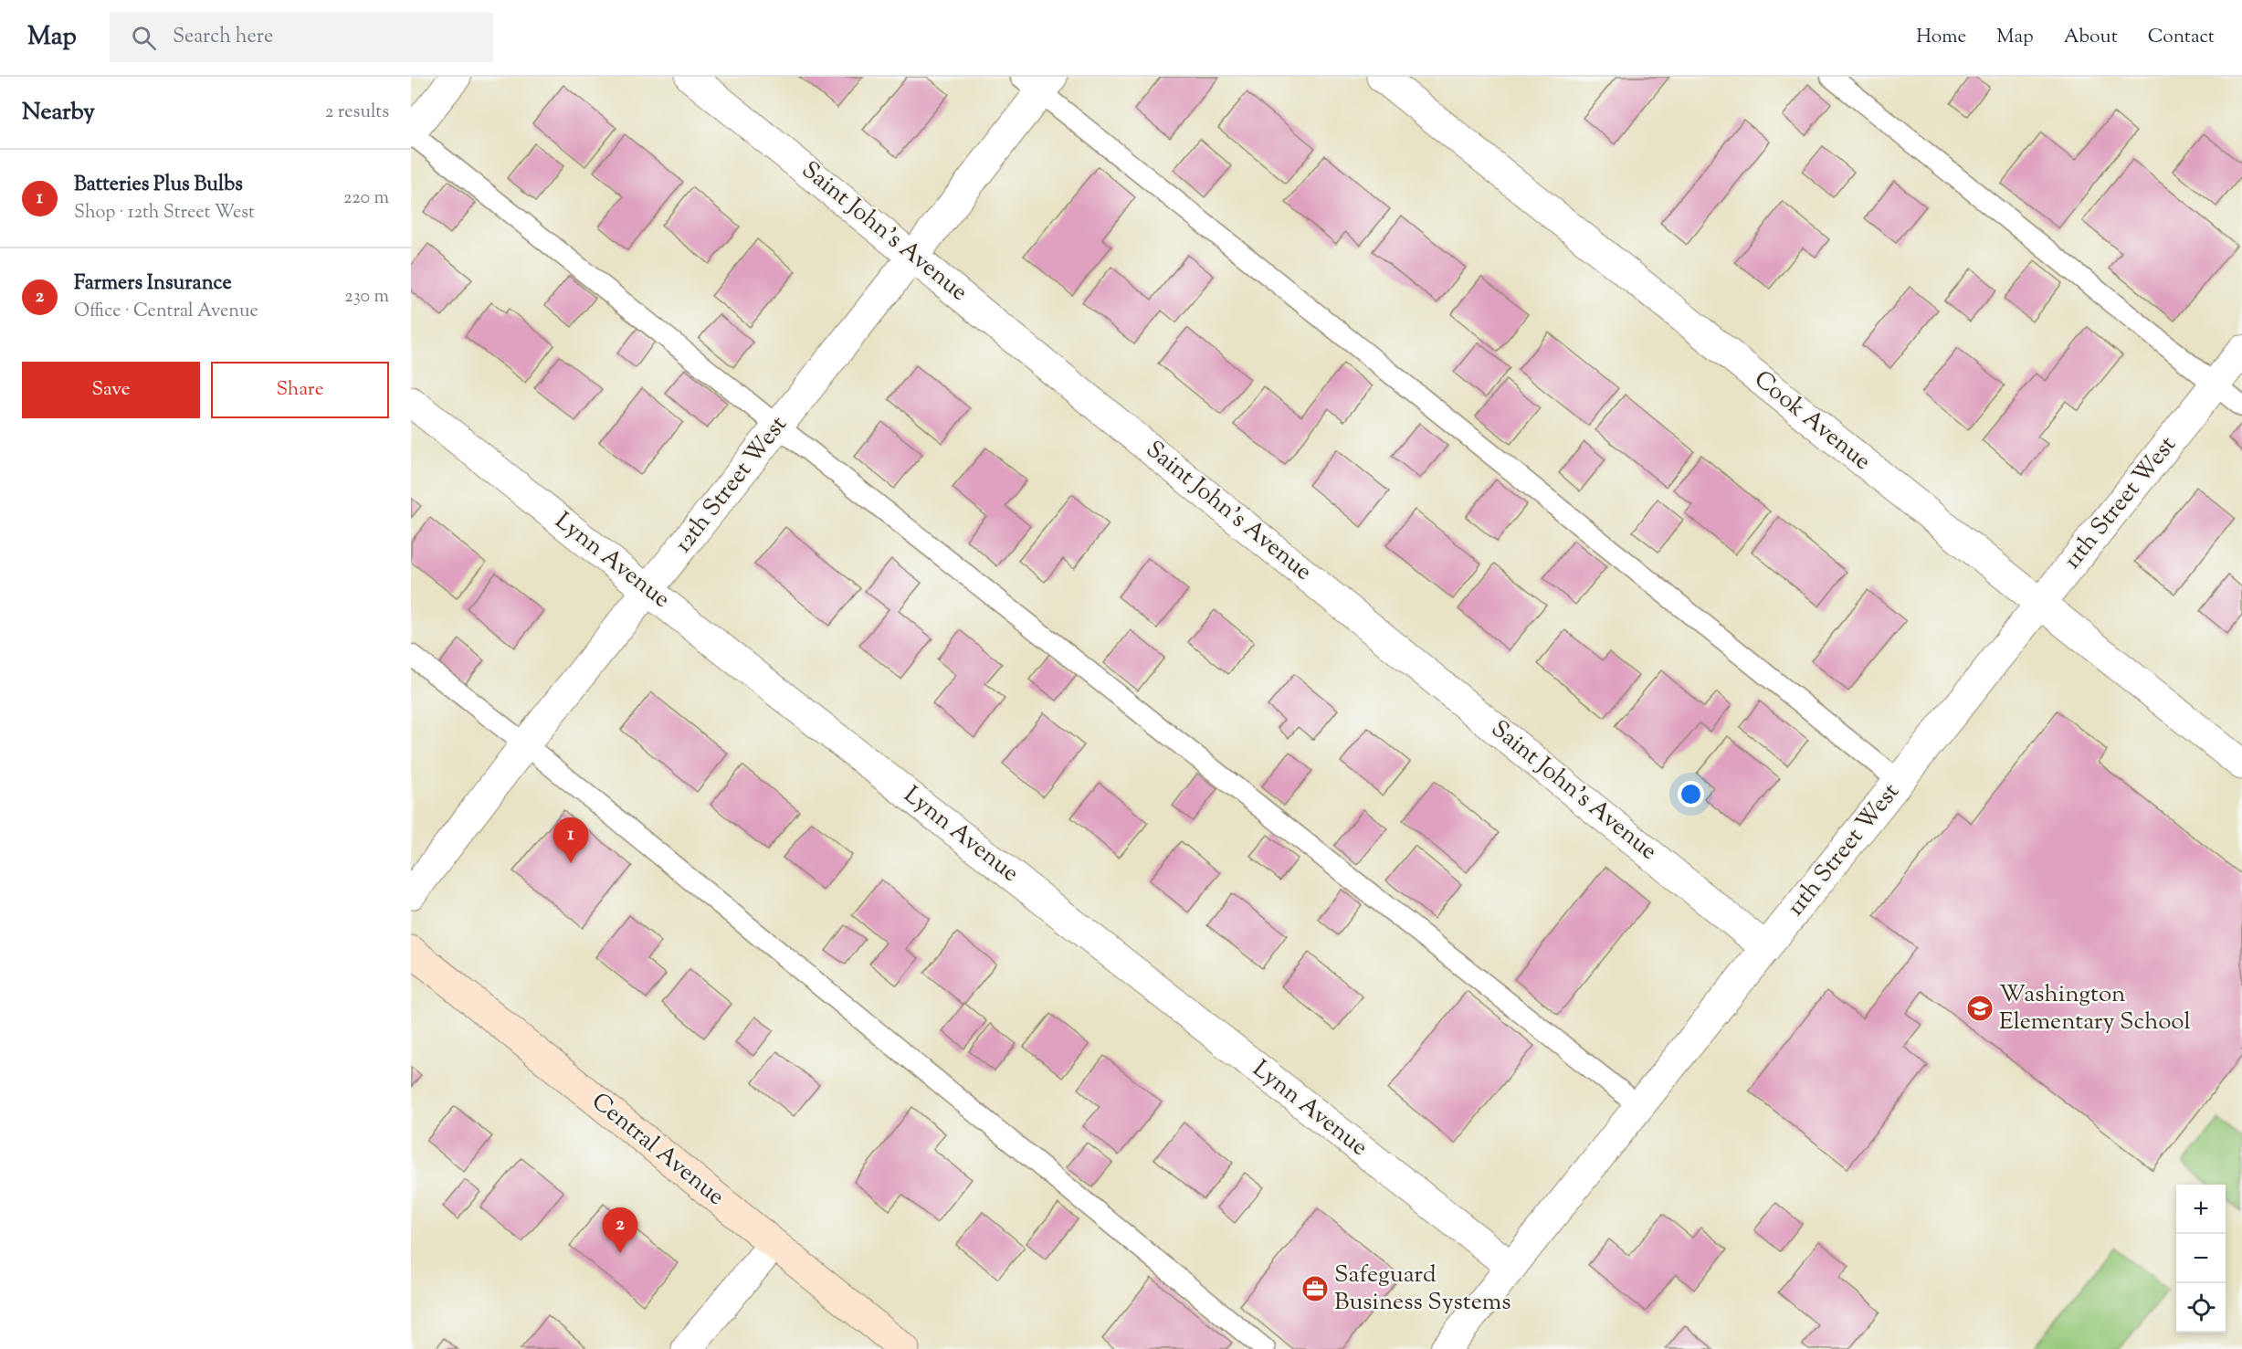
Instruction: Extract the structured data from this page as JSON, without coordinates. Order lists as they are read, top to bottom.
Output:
{
  "streets": {
    "main road": ["Central Avenue"],
    "street": [
      "Saint John's Avenue",
      "Cook Avenue",
      "12th Street West",
      "11th Street West",
      "Lynn Avenue"
    ]
  },
  "crossings": [
    ["Saint John's Avenue", "12th Street West"],
    ["Saint John's Avenue", "11th Street West"],
    ["Cook Avenue", "11th Street West"],
    ["12th Street West", "Lynn Avenue"],
    ["11th Street West", "Lynn Avenue"]
  ],
  "places": {
    "school or university": ["Washington Elementary School"],
    "office": ["Safeguard Business Systems"]
  },
  "page": {
    "header": "Map",
    "search": "Search here",
    "nav": [
      "Home",
      "Map",
      "About",
      "Contact"
    ],
    "heading": ["Nearby", "2 results"],
    "list": [
      {
        "mark": "1",
        "name": "Batteries Plus Bulbs",
        "note": "Shop · 12th Street West",
        "value": "220 m"
      },
      {
        "mark": "2",
        "name": "Farmers Insurance",
        "note": "Office · Central Avenue",
        "value": "230 m"
      }
    ],
    "buttons": ["Save", "Share"],
    "pins": ["1", "2"],
    "map_buttons": ["+", "−"]
  }
}
